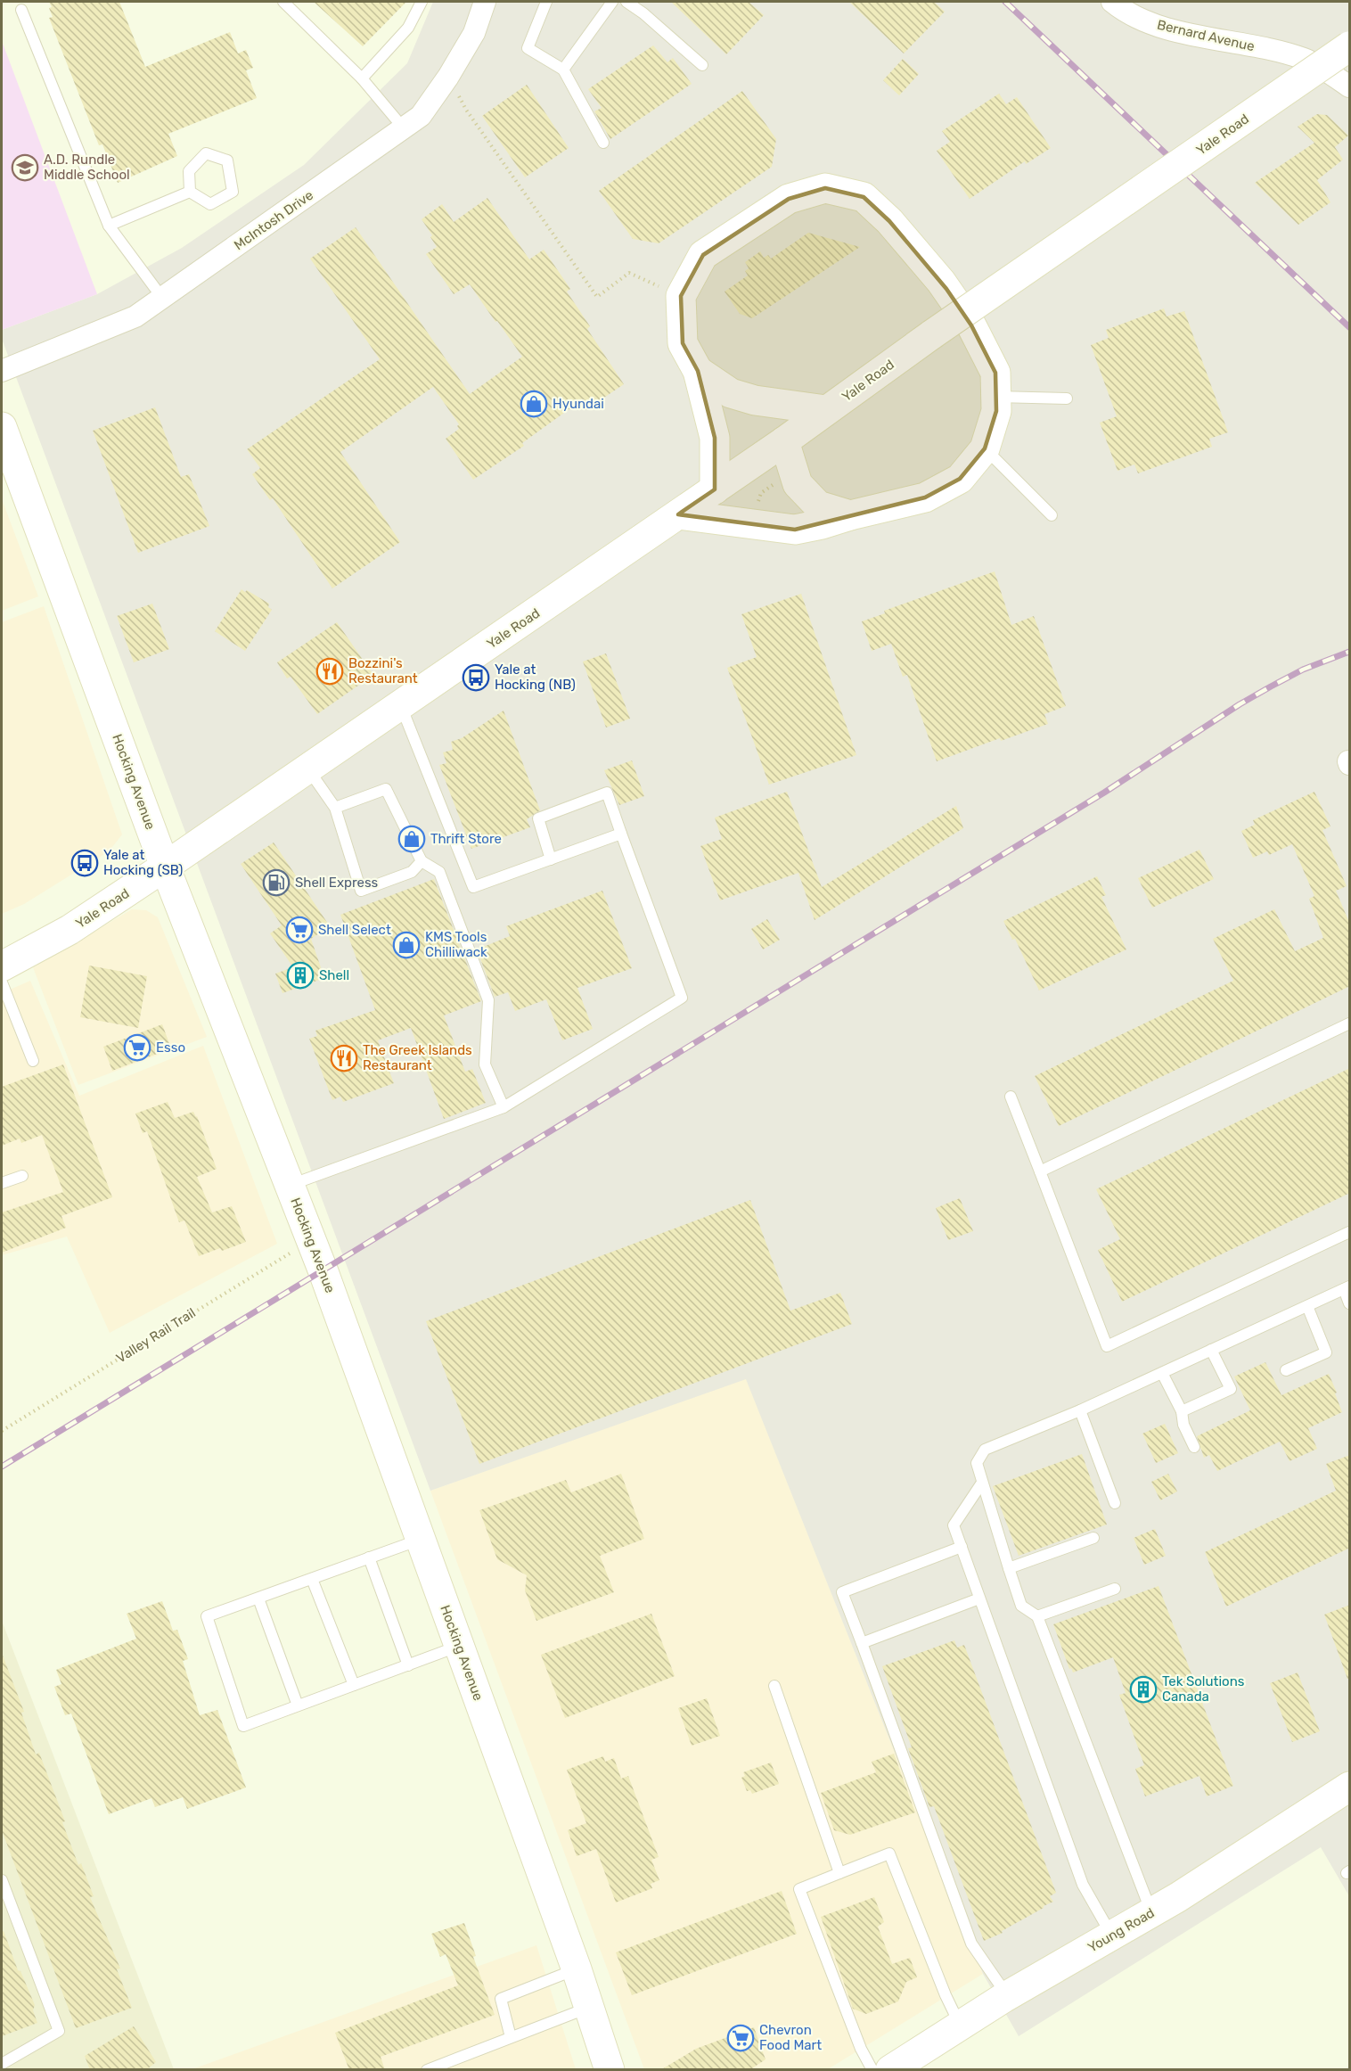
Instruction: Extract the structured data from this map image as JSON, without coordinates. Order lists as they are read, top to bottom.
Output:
{
  "streets": {
    "main road": ["Yale Road", "Hocking Avenue", "Young Road"],
    "street": ["Bernard Avenue", "McIntosh Drive"],
    "path": ["Valley Rail Trail"]
  },
  "crossings": [
    ["Yale Road", "Hocking Avenue"],
    ["Hocking Avenue", "Valley Rail Trail"]
  ],
  "places": {
    "school or university": ["A.D. Rundle Middle School"],
    "shop": ["Hyundai", "Thrift Store", "KMS Tools Chilliwack"],
    "restaurant": ["Bozzini's Restaurant", "The Greek Islands Restaurant"],
    "bus stop": ["Yale at Hocking (NB)", "Yale at Hocking (SB)"],
    "fuel station": ["Shell Express"],
    "supermarket": ["Shell Select", "Esso", "Chevron Food Mart"],
    "building": ["Shell", "Tek Solutions Canada"]
  }
}
